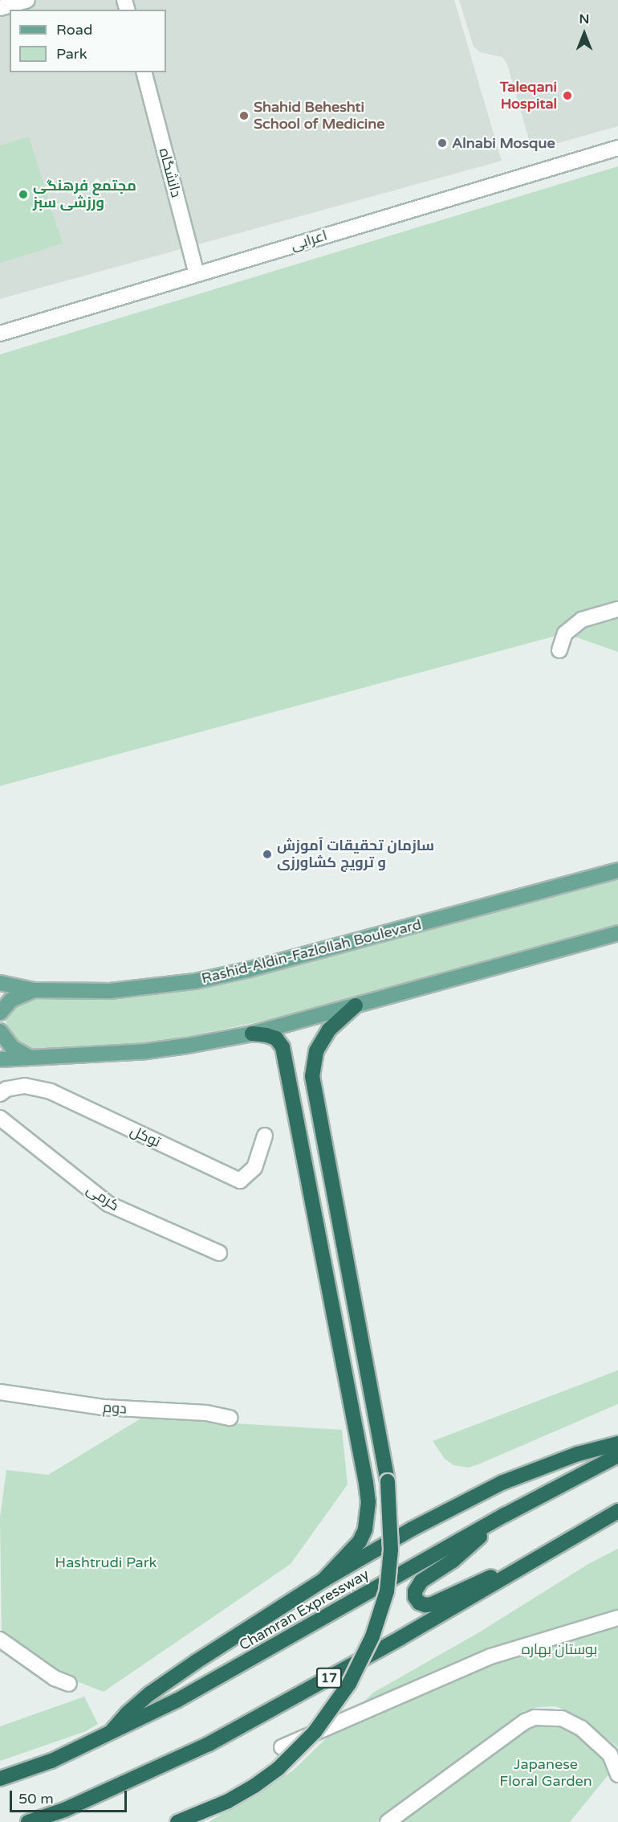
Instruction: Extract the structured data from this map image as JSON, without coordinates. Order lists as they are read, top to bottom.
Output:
{
  "streets": {
    "highway": ["Chamran Expressway", "17"],
    "main road": ["Rashid-Aldin-Fazlollah Boulevard"],
    "street": [
      "دانشگاه",
      "اعرابی",
      "توکل",
      "کرمی",
      "دوم"
    ]
  },
  "crossings": [
    ["دانشگاه", "اعرابی"]
  ],
  "parks": ["Hashtrudi Park", "بوستان بهاره", "Japanese Floral Garden"],
  "places": [
    "Taleqani Hospital",
    "Shahid Beheshti School of Medicine",
    "Alnabi Mosque",
    "مجتمع فرهنگی ورزشی سبز",
    "سازمان تحقیقات آموزش و ترویج کشاورزی"
  ],
  "legend": ["Road", "Park"],
  "scale_bar": "50 m",
  "north": "top"
}
